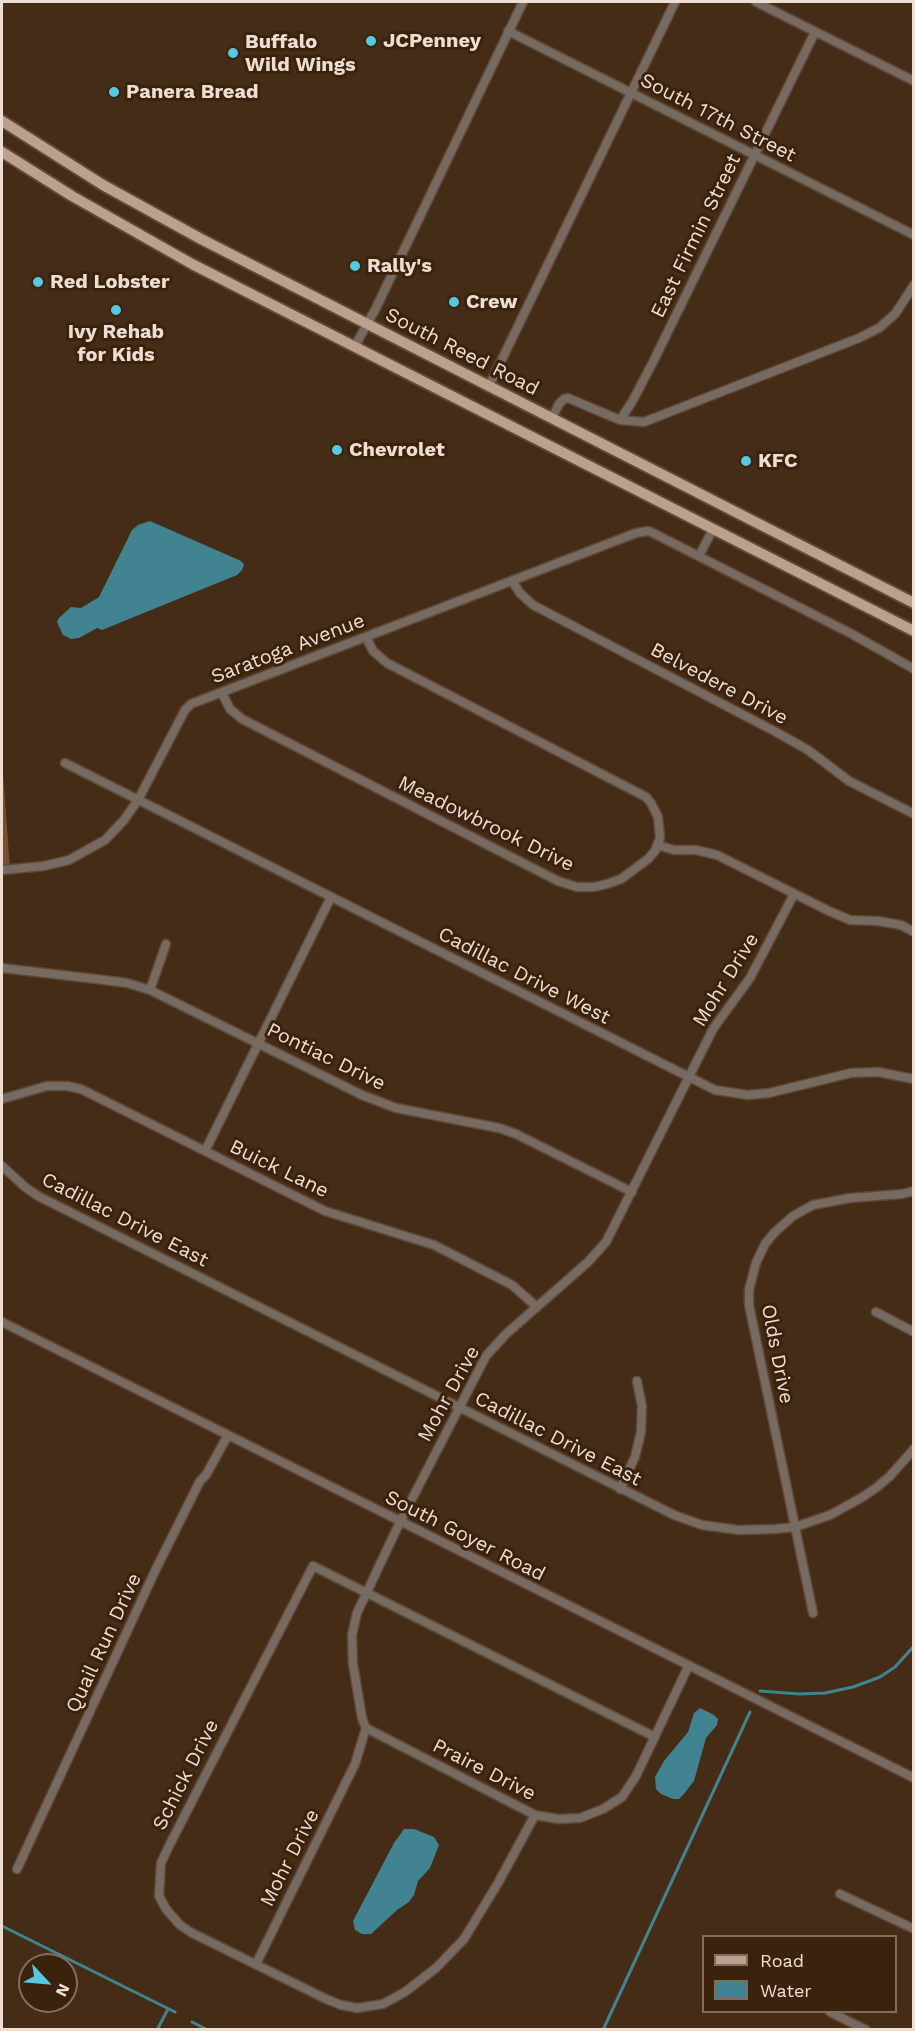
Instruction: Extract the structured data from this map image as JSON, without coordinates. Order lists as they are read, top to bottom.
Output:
{
  "streets": {
    "main road": ["South Reed Road"],
    "street": [
      "South 17th Street",
      "East Firmin Street",
      "Saratoga Avenue",
      "Belvedere Drive",
      "Meadowbrook Drive",
      "Cadillac Drive West",
      "Mohr Drive",
      "Pontiac Drive",
      "Buick Lane",
      "Cadillac Drive East",
      "Olds Drive",
      "South Goyer Road",
      "Quail Run Drive",
      "Praire Drive",
      "Schick Drive"
    ]
  },
  "crossings": [
    ["South 17th Street", "East Firmin Street"],
    ["Saratoga Avenue", "Belvedere Drive"],
    ["Saratoga Avenue", "Meadowbrook Drive"],
    ["Saratoga Avenue", "Cadillac Drive West"],
    ["Cadillac Drive West", "Mohr Drive"],
    ["Mohr Drive", "Pontiac Drive"],
    ["Mohr Drive", "Buick Lane"],
    ["Mohr Drive", "Cadillac Drive East"],
    ["Mohr Drive", "South Goyer Road"],
    ["Mohr Drive", "Praire Drive"],
    ["Mohr Drive", "Schick Drive"],
    ["Cadillac Drive East", "Olds Drive"],
    ["South Goyer Road", "Quail Run Drive"],
    ["South Goyer Road", "Praire Drive"],
    ["Praire Drive", "Schick Drive"]
  ],
  "places": [
    "JCPenney",
    "Buffalo Wild Wings",
    "Panera Bread",
    "Rally's",
    "Red Lobster",
    "Crew",
    "Ivy Rehab for Kids",
    "Chevrolet",
    "KFC"
  ],
  "legend": ["Road", "Water"],
  "north": "bottom right"
}
